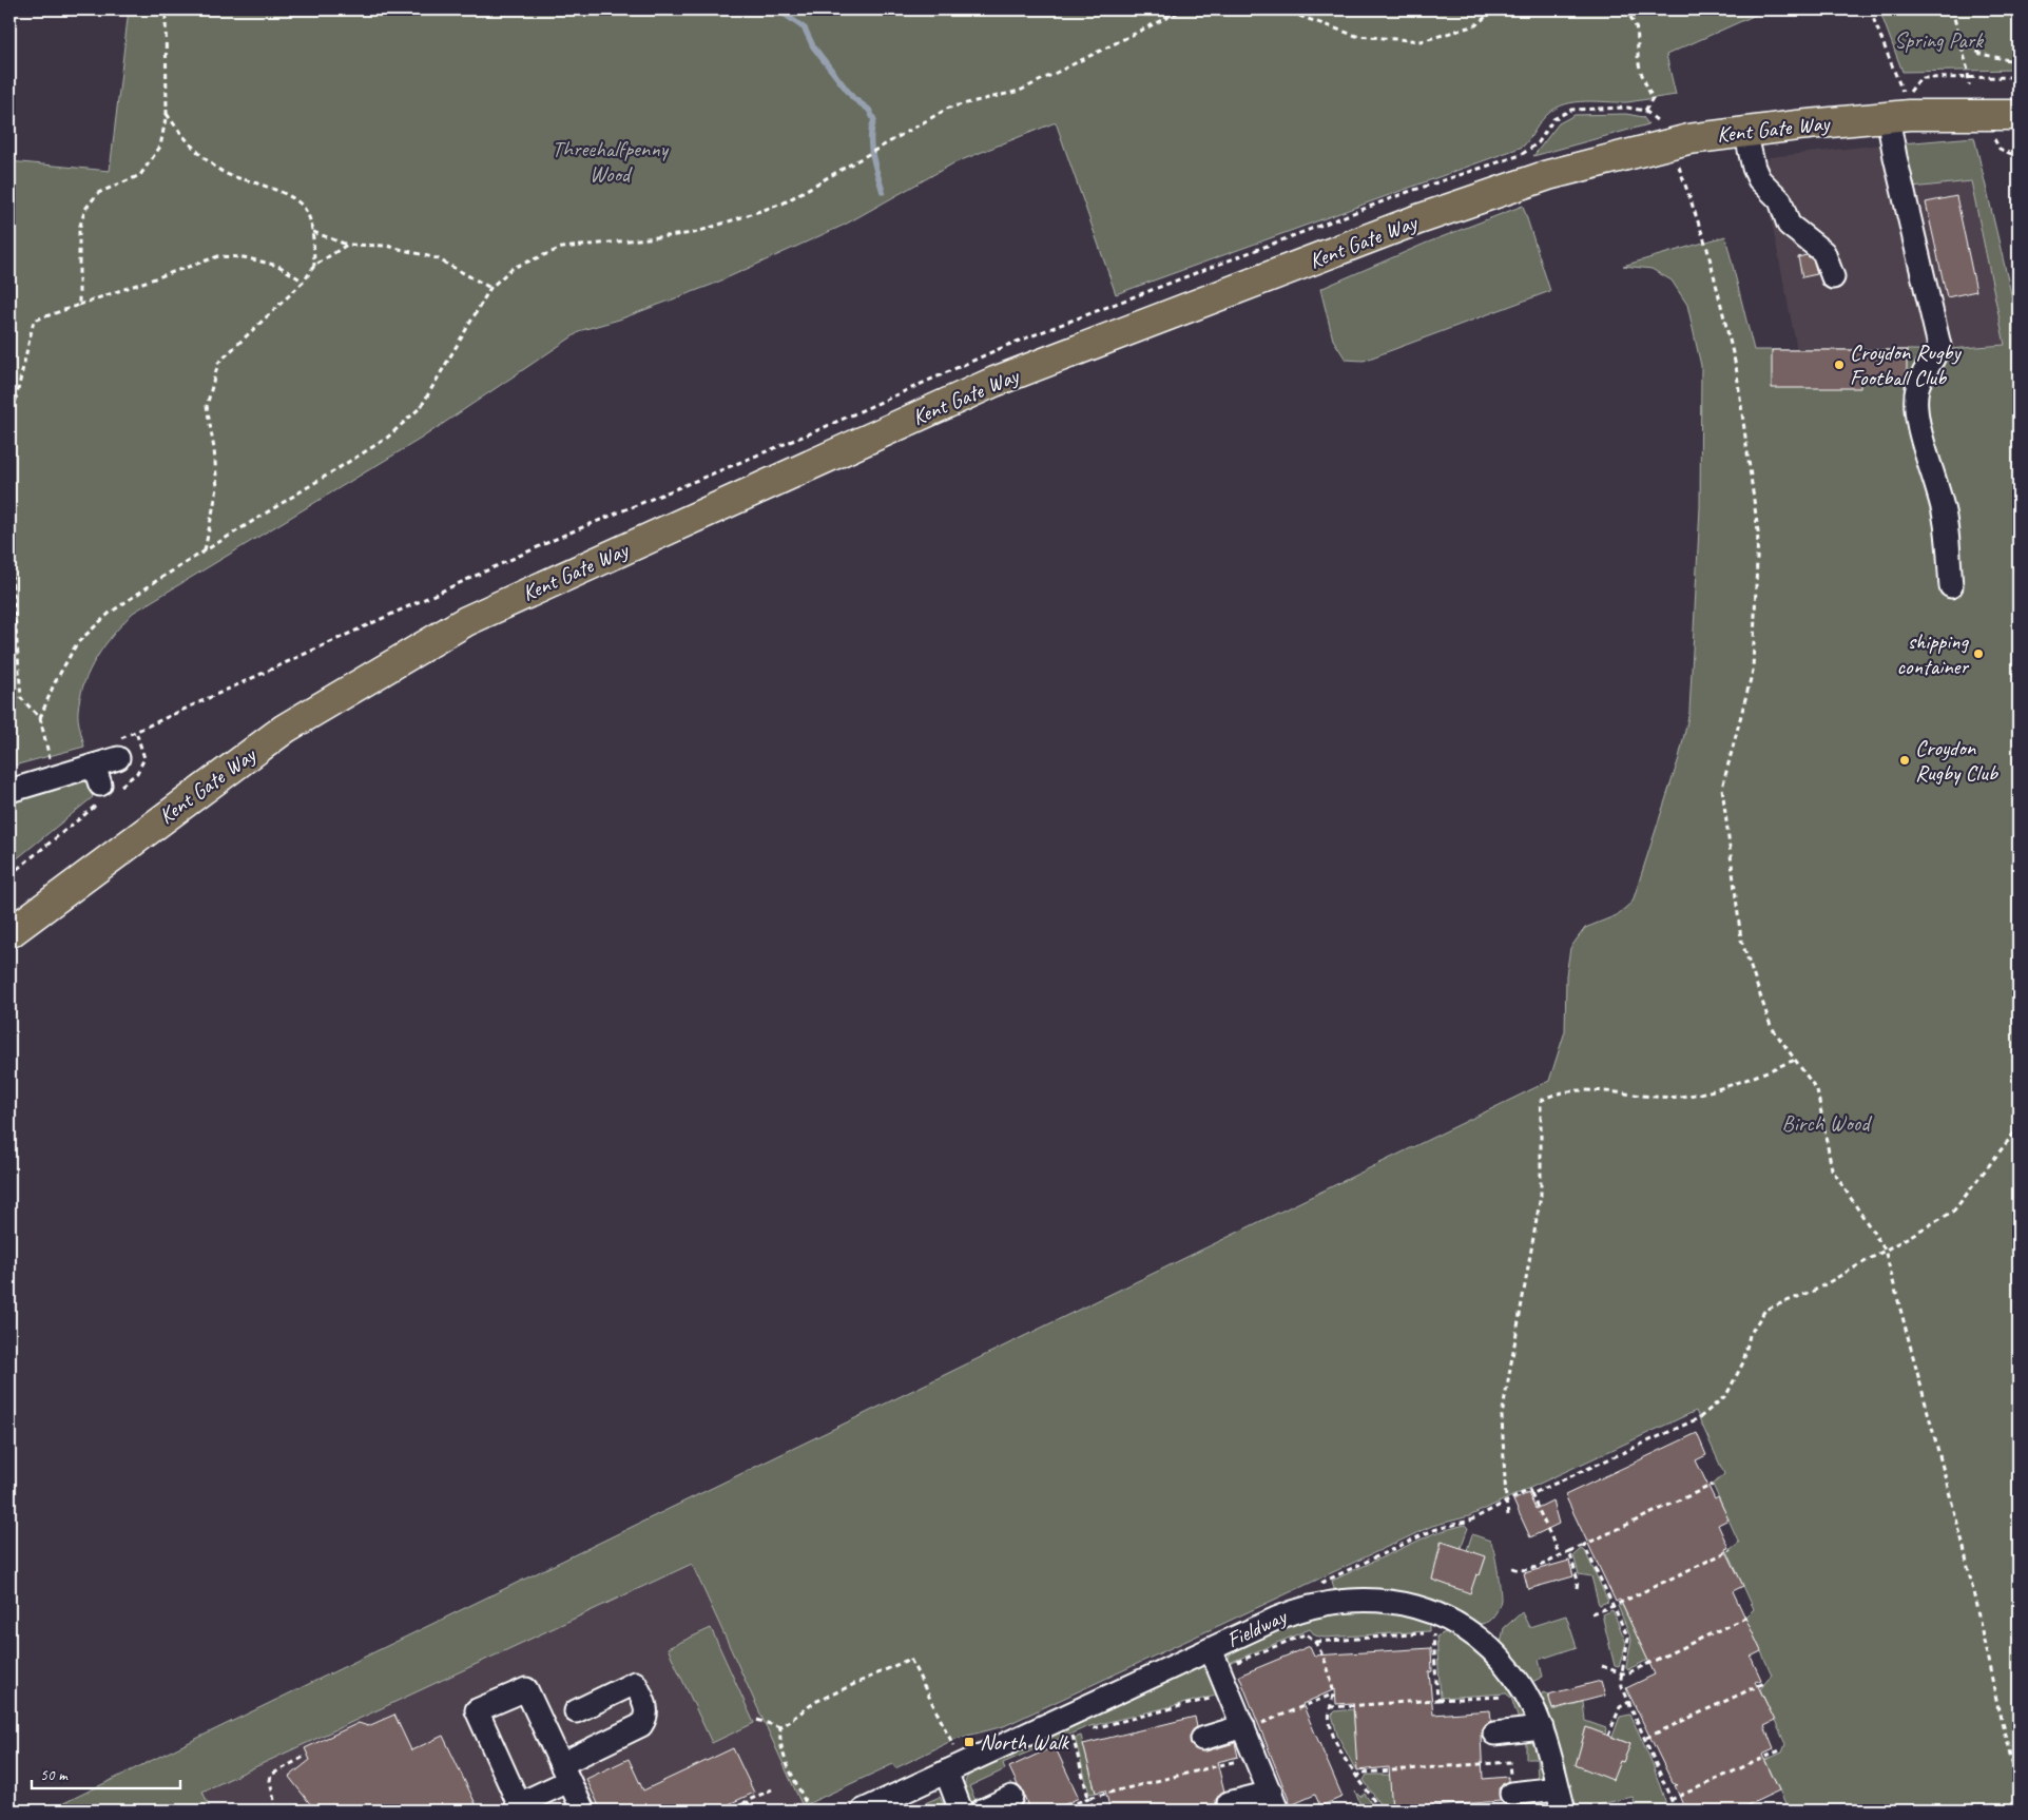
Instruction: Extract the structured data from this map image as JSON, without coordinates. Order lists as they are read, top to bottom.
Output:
{
  "streets": {
    "main road": ["Kent Gate Way"],
    "street": ["Fieldway"]
  },
  "parks": ["Spring Park", "Threehalfpenny Wood", "Birch Wood"],
  "places": {
    "other": ["Croydon Rugby Football Club", "shipping container", "Croydon Rugby Club"],
    "transit": ["North Walk"]
  },
  "scale_bar": "50 m"
}
